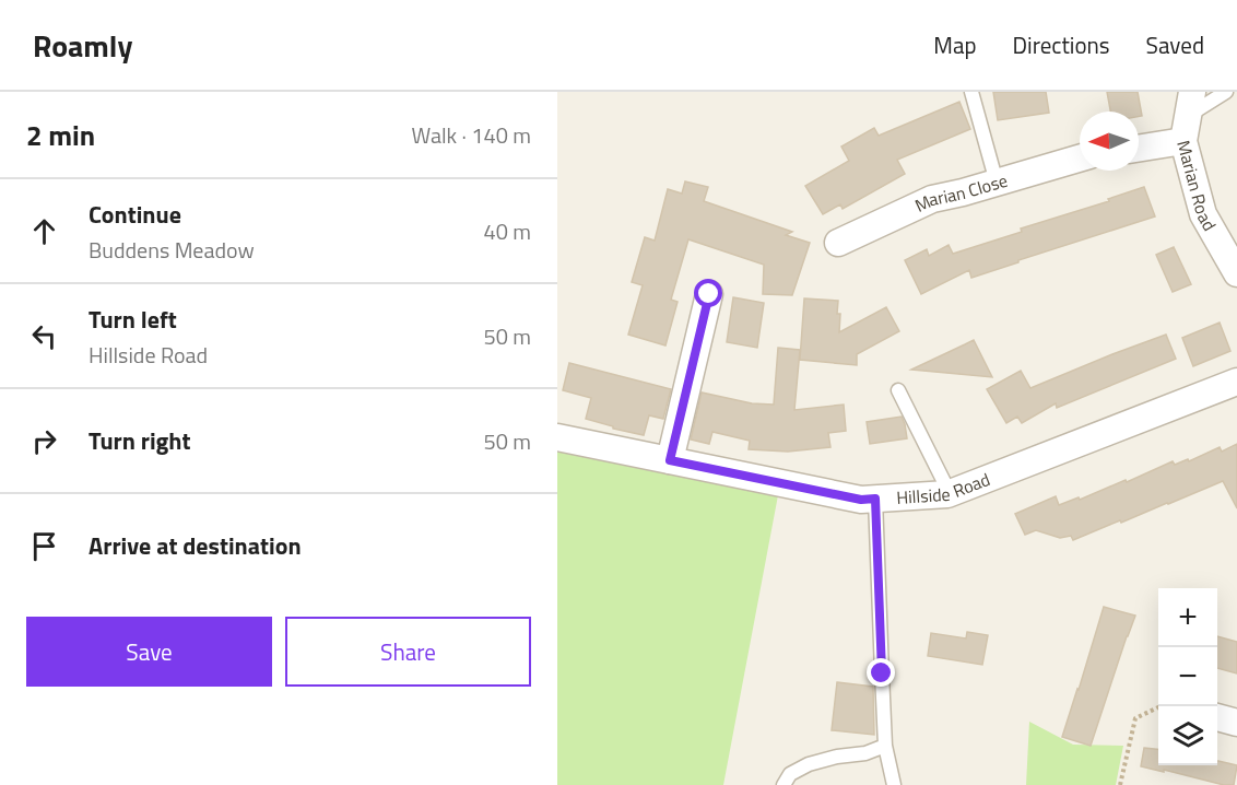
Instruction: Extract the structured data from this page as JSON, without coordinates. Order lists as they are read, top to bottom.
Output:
{
  "streets": {
    "street": ["Marian Road", "Marian Close", "Hillside Road"]
  },
  "north": "left",
  "page": {
    "header": "Roamly",
    "nav": ["Map", "Directions", "Saved"],
    "heading": ["2 min", "Walk · 140 m"],
    "list": [
      ["Continue", "Buddens Meadow", "40 m"],
      ["Turn left", "Hillside Road", "50 m"],
      ["Turn right", "50 m"],
      "Arrive at destination"
    ],
    "map_buttons": ["+", "−"],
    "buttons": ["Save", "Share"]
  }
}
